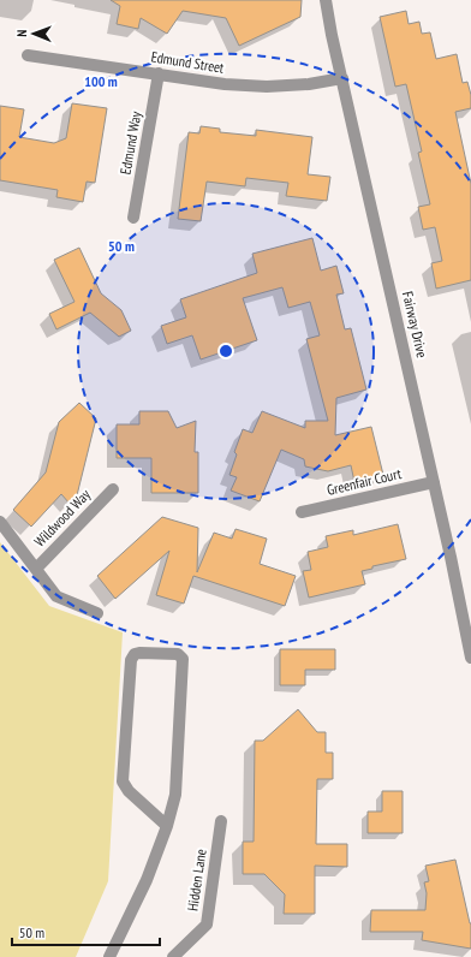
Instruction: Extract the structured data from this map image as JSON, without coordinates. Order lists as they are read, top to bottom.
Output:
{
  "streets": {
    "street": [
      "Edmund Street",
      "Edmund Way",
      "Fairway Drive",
      "Greenfair Court",
      "Wildwood Way",
      "Hidden Lane"
    ]
  },
  "crossings": [
    ["Edmund Street", "Edmund Way"],
    ["Edmund Street", "Fairway Drive"],
    ["Fairway Drive", "Greenfair Court"]
  ],
  "scale_bar": "50 m",
  "north": "left",
  "rings": ["100 m", "50 m"]
}
